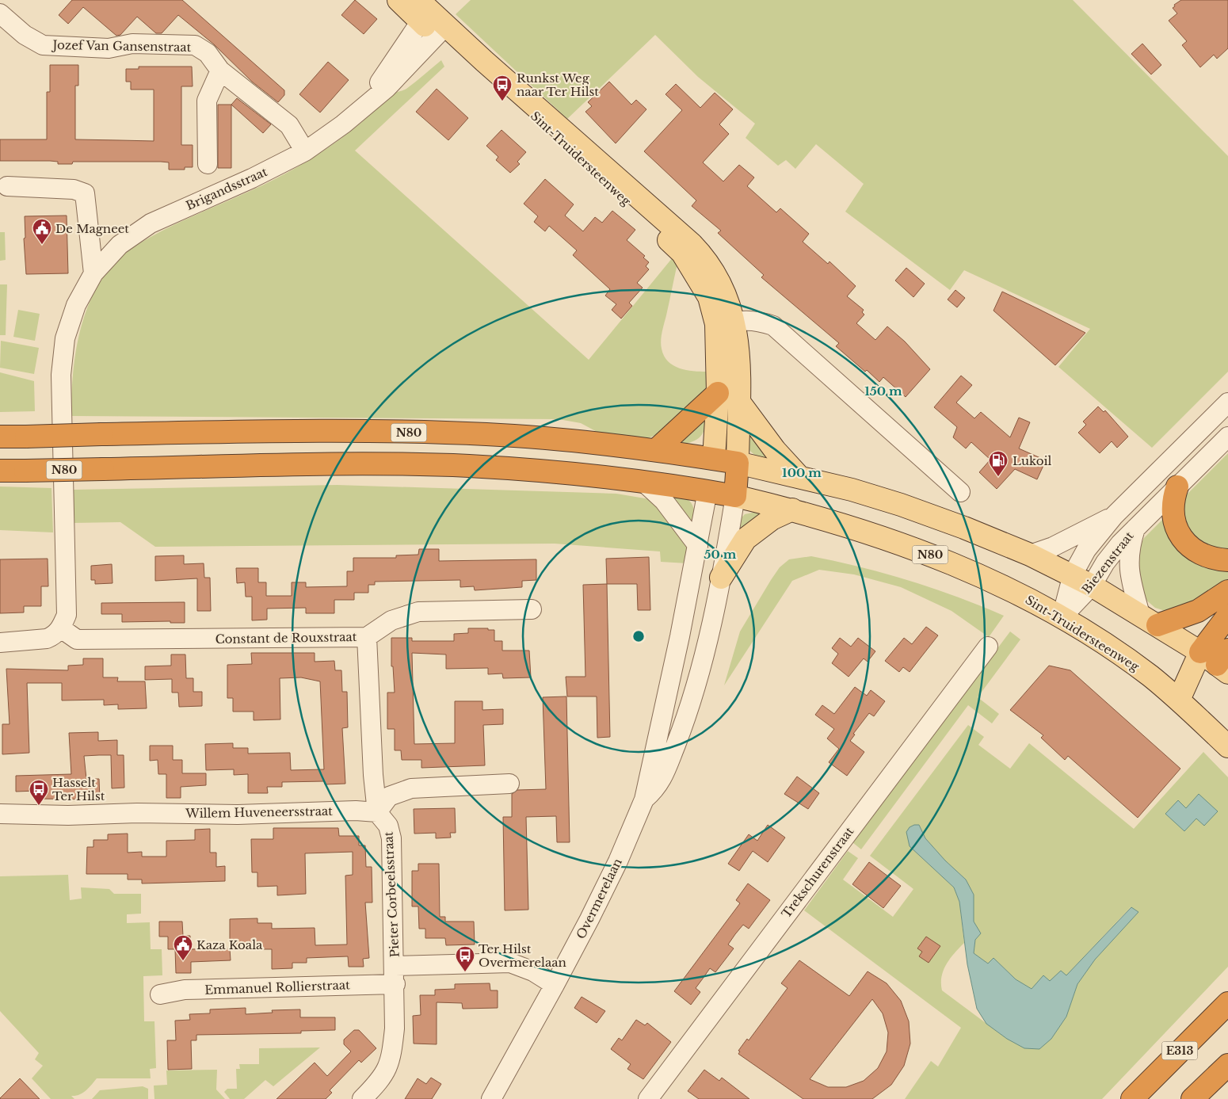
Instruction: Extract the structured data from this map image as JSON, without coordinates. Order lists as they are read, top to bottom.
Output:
{
  "streets": {
    "highway": ["Sint-Truidersteenweg", "N80", "E313"],
    "street": [
      "Jozef Van Gansenstraat",
      "Brigandsstraat",
      "Biezenstraat",
      "Constant de Rouxstraat",
      "Willem Huveneersstraat",
      "Trekschurenstraat",
      "Pieter Corbeelsstraat",
      "Overmerelaan",
      "Emmanuel Rollierstraat"
    ]
  },
  "crossings": [
    ["Jozef Van Gansenstraat", "Brigandsstraat"],
    ["Sint-Truidersteenweg", "Brigandsstraat"],
    ["Sint-Truidersteenweg", "N80"],
    ["Sint-Truidersteenweg", "Biezenstraat"],
    ["Sint-Truidersteenweg", "Overmerelaan"],
    ["Brigandsstraat", "Constant de Rouxstraat"],
    ["N80", "Biezenstraat"],
    ["N80", "Overmerelaan"],
    ["Willem Huveneersstraat", "Pieter Corbeelsstraat"],
    ["Pieter Corbeelsstraat", "Emmanuel Rollierstraat"],
    ["Overmerelaan", "Emmanuel Rollierstraat"]
  ],
  "places": {
    "bus stop": ["Runkst Weg naar Ter Hilst", "Hasselt Ter Hilst", "Ter Hilst Overmerelaan"],
    "public building": ["De Magneet", "Kaza Koala"],
    "fuel station": ["Lukoil"]
  },
  "rings": ["150 m", "100 m", "50 m"]
}
